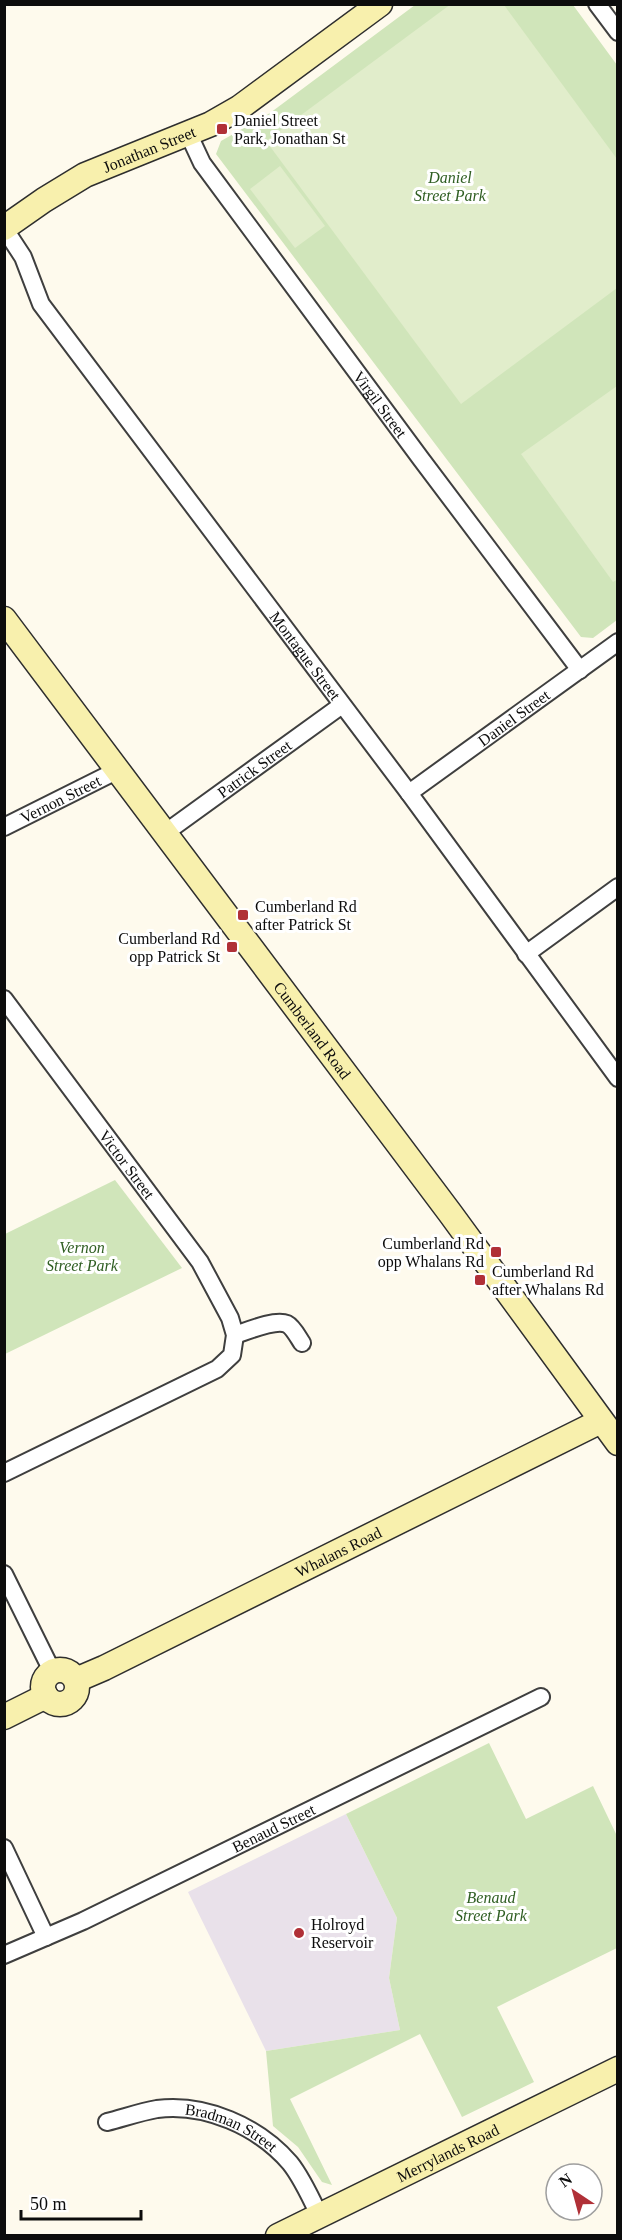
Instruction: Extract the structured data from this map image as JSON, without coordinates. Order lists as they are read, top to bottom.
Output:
{
  "streets": {
    "street": [
      "Jonathan Street",
      "Virgil Street",
      "Montague Street",
      "Daniel Street",
      "Patrick Street",
      "Vernon Street",
      "Cumberland Road",
      "Victor Street",
      "Whalans Road",
      "Benaud Street",
      "Bradman Street",
      "Merrylands Road"
    ]
  },
  "crossings": [
    ["Jonathan Street", "Virgil Street"],
    ["Jonathan Street", "Montague Street"],
    ["Virgil Street", "Daniel Street"],
    ["Montague Street", "Daniel Street"],
    ["Montague Street", "Patrick Street"],
    ["Patrick Street", "Cumberland Road"],
    ["Vernon Street", "Cumberland Road"],
    ["Cumberland Road", "Whalans Road"],
    ["Bradman Street", "Merrylands Road"]
  ],
  "parks": ["Daniel Street Park", "Vernon Street Park", "Benaud Street Park"],
  "places": {
    "transit": [
      "Daniel Street Park, Jonathan St",
      "Cumberland Rd after Patrick St",
      "Cumberland Rd opp Patrick St",
      "Cumberland Rd opp Whalans Rd",
      "Cumberland Rd after Whalans Rd"
    ],
    "other": ["Holroyd Reservoir"]
  },
  "scale_bar": "50 m",
  "north": "top left"
}
